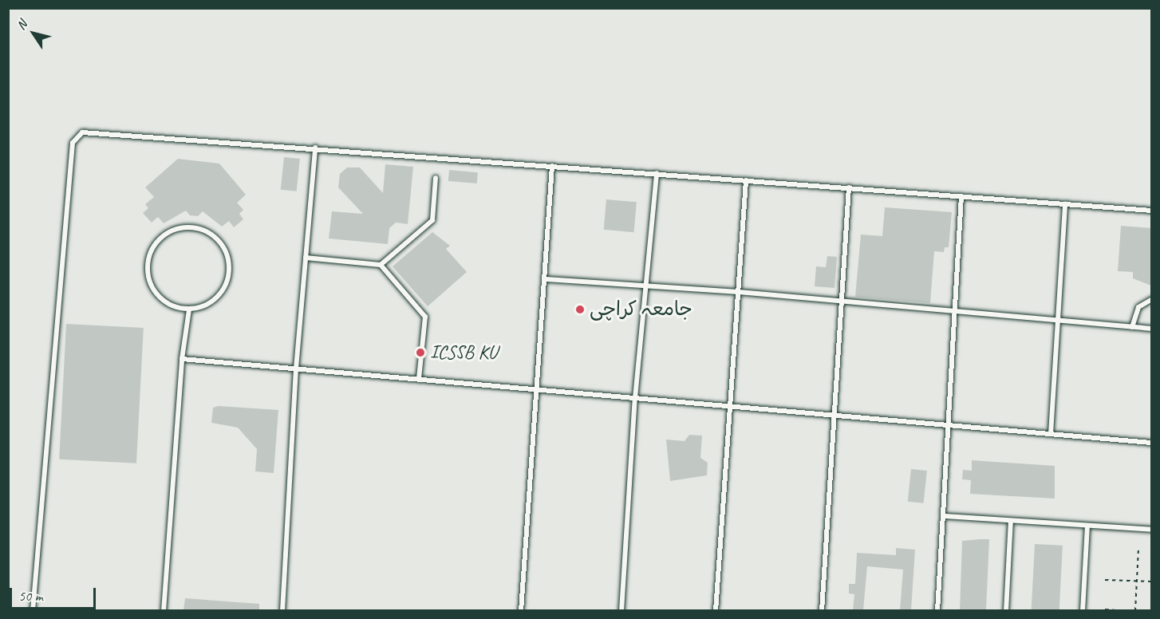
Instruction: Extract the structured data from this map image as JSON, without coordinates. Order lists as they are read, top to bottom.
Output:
{
  "places": ["جامعہ کراچی", "ICSSB KU"],
  "scale_bar": "50 m",
  "north": "top left"
}
